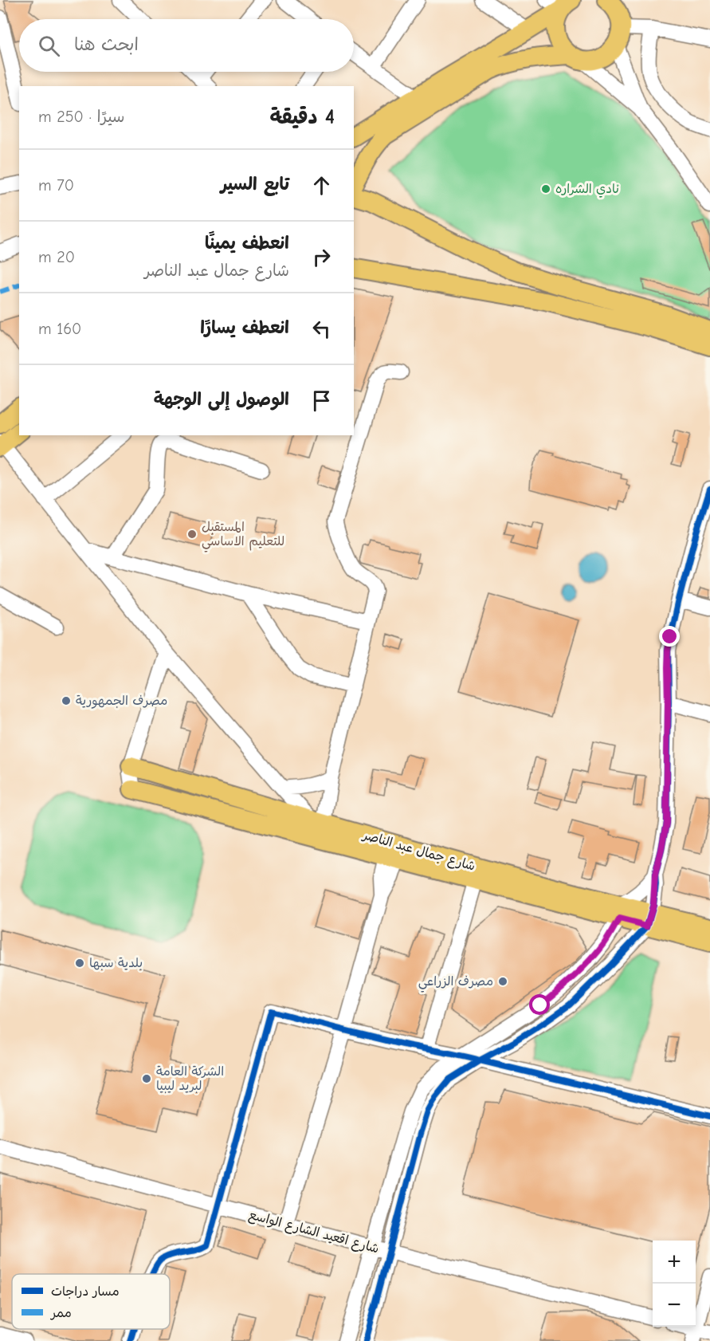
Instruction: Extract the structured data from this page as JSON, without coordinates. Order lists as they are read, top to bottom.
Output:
{
  "streets": {
    "main road": ["شارع جمال عبد الناصر"],
    "street": ["شارع اقعيد الشارع الواسع"]
  },
  "places": [
    "نادي الشراره",
    "المستقبل للتعليم الاساسي",
    "مصرف الجمهورية",
    "بلدية سبها",
    "مصرف الزراعي",
    "الشركة العامة لبريد ليبيا"
  ],
  "legend": ["مسار دراجات", "ممر"],
  "page": {
    "search": "ابحث هنا",
    "heading": ["4 دقيقة", "سيرًا · 250 m"],
    "list": [
      ["تابع السير", "70 m"],
      ["انعطف يمينًا", "شارع جمال عبد الناصر", "20 m"],
      ["انعطف يسارًا", "160 m"],
      "الوصول إلى الوجهة"
    ],
    "map_buttons": ["+", "−"]
  }
}
